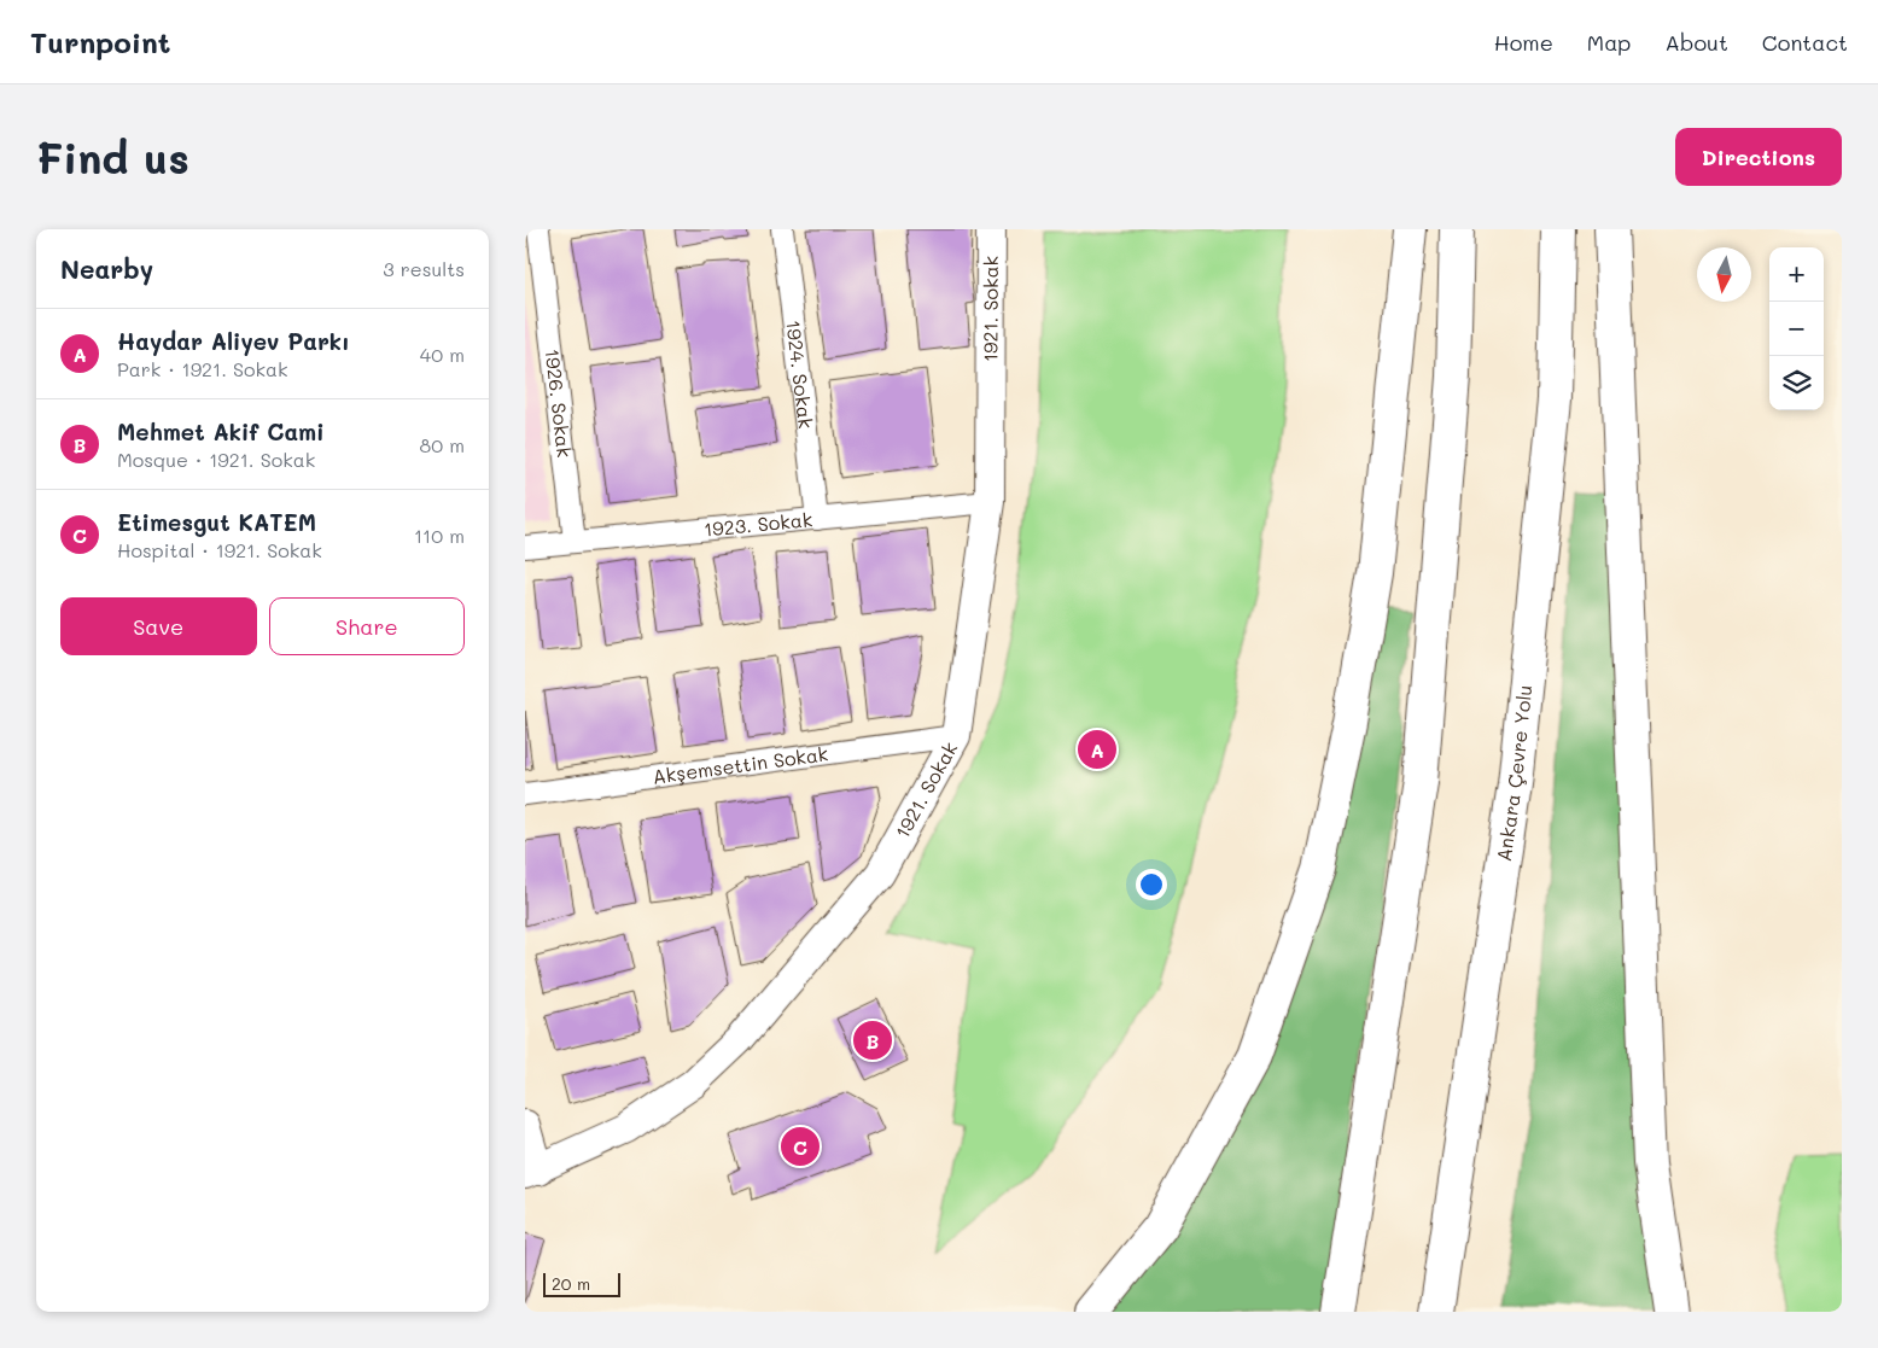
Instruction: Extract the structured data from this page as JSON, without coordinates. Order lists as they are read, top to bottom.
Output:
{
  "streets": {
    "highway": ["Ankara Çevre Yolu"],
    "street": [
      "1921. Sokak",
      "1924. Sokak",
      "1926. Sokak",
      "1923. Sokak",
      "Akşemsettin Sokak"
    ]
  },
  "crossings": [
    ["1921. Sokak", "1923. Sokak"],
    ["1921. Sokak", "Akşemsettin Sokak"],
    ["1924. Sokak", "1923. Sokak"],
    ["1926. Sokak", "1923. Sokak"]
  ],
  "scale_bar": "20 m",
  "north": "bottom",
  "page": {
    "header": "Turnpoint",
    "nav": [
      "Home",
      "Map",
      "About",
      "Contact"
    ],
    "buttons": [
      "Directions",
      ["Save", "Share"]
    ],
    "title": "Find us",
    "heading": ["Nearby", "3 results"],
    "map_buttons": ["+", "−"],
    "list": [
      {
        "mark": "A",
        "name": "Haydar Aliyev Parkı",
        "note": "Park · 1921. Sokak",
        "value": "40 m"
      },
      {
        "mark": "B",
        "name": "Mehmet Akif Cami",
        "note": "Mosque · 1921. Sokak",
        "value": "80 m"
      },
      {
        "mark": "C",
        "name": "Etimesgut KATEM",
        "note": "Hospital · 1921. Sokak",
        "value": "110 m"
      }
    ],
    "pins": ["A", "B", "C"],
    "scale": "20 m"
  }
}
